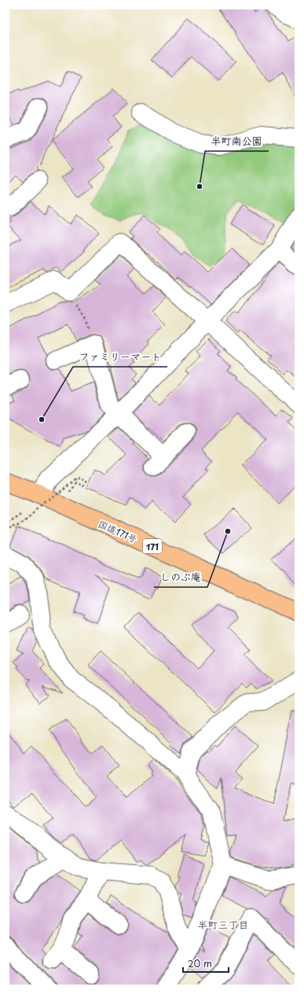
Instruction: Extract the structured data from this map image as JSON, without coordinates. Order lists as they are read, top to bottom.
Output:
{
  "streets": {
    "highway": ["国道171号", "171"]
  },
  "districts": ["半町三丁目"],
  "places": ["半町南公園", "ファミリーマート", "しのぶ庵"],
  "scale_bar": "20 m"
}
